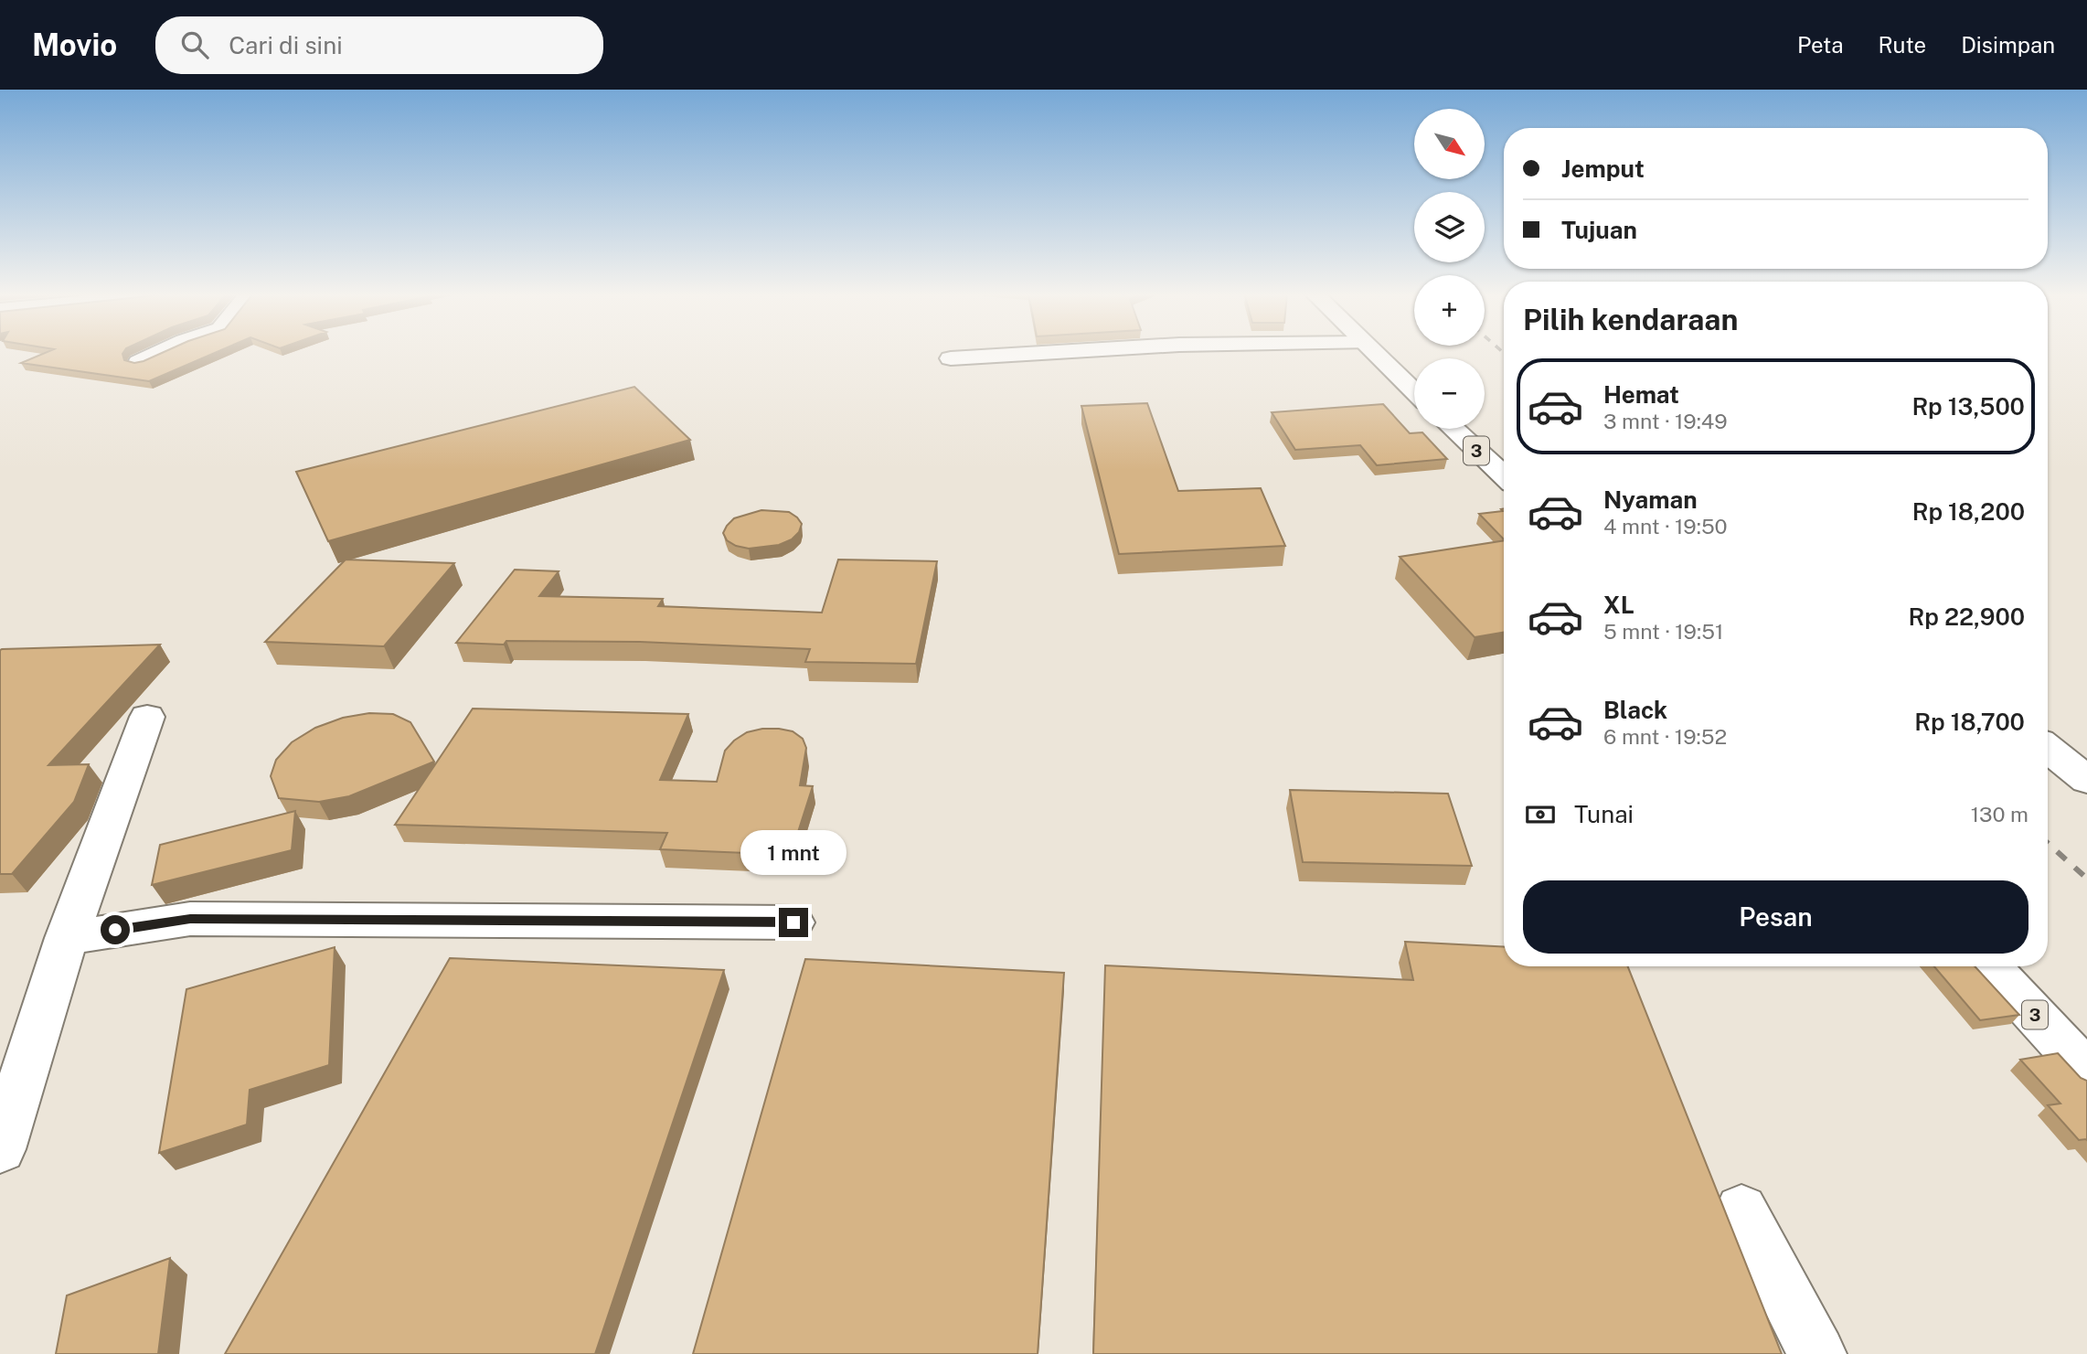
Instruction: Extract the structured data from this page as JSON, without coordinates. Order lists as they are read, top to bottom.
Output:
{
  "streets": {
    "main road": ["3"]
  },
  "north": "bottom right",
  "page": {
    "header": "Movio",
    "search": "Cari di sini",
    "nav": ["Peta", "Rute", "Disimpan"],
    "map_buttons": ["+", "−"],
    "banner": ["Jemput", "Tujuan"],
    "heading": "Pilih kendaraan",
    "list": [
      {
        "name": "Hemat",
        "note": "3 mnt · 19:49",
        "value": "Rp 13,500"
      },
      {
        "name": "Nyaman",
        "note": "4 mnt · 19:50",
        "value": "Rp 18,200"
      },
      {
        "name": "XL",
        "note": "5 mnt · 19:51",
        "value": "Rp 22,900"
      },
      {
        "name": "Black",
        "note": "6 mnt · 19:52",
        "value": "Rp 18,700"
      }
    ],
    "pay": ["Tunai", "130 m"],
    "bubble": "1 mnt",
    "buttons": "Pesan"
  }
}
